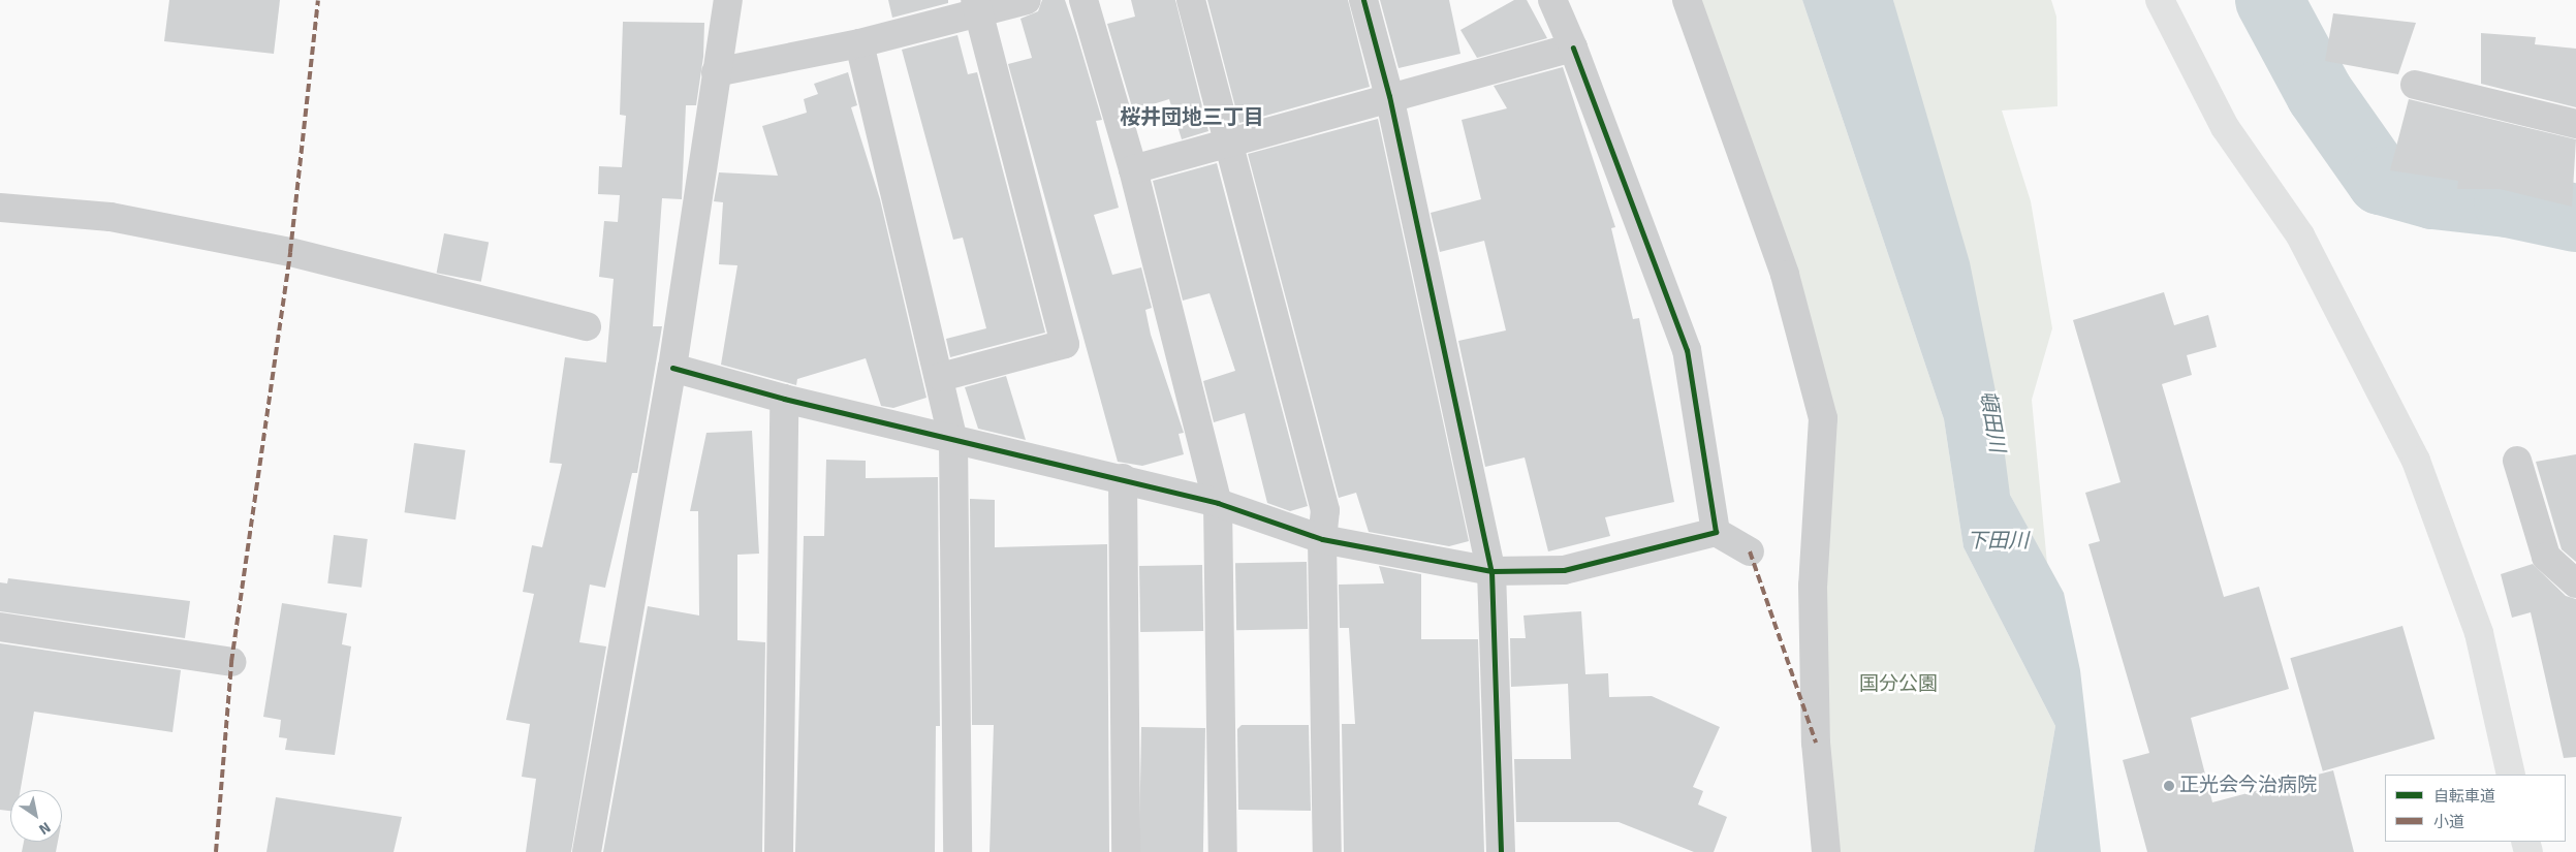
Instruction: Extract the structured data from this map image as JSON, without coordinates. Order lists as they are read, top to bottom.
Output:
{
  "districts": ["桜井団地三丁目"],
  "water": ["頓田川", "下田川"],
  "parks": ["国分公園"],
  "places": ["正光会今治病院"],
  "legend": ["自転車道", "小道"],
  "north": "bottom right"
}
